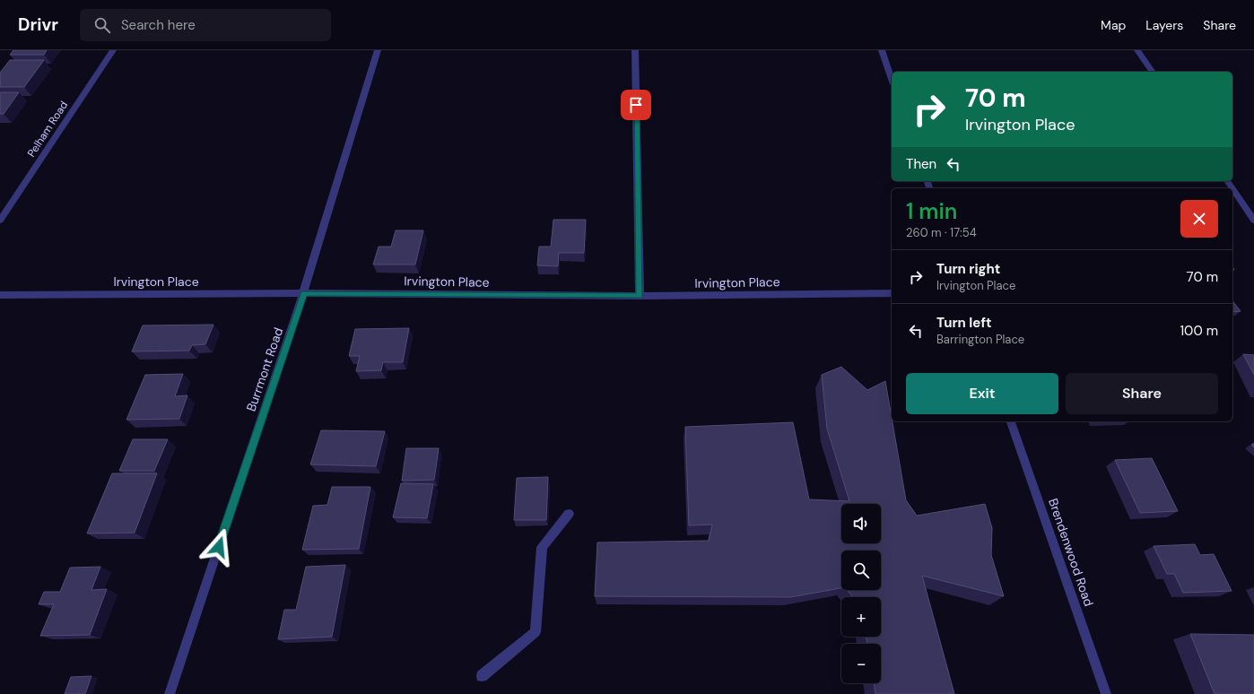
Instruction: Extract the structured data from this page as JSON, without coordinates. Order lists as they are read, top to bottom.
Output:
{
  "streets": {
    "street": [
      "Pelham Road",
      "Irvington Place",
      "Burrmont Road",
      "Brendenwood Road"
    ]
  },
  "crossings": [
    ["Irvington Place", "Burrmont Road"]
  ],
  "page": {
    "header": "Drivr",
    "search": "Search here",
    "nav": ["Map", "Layers", "Share"],
    "turn": ["70 m", "Irvington Place"],
    "then": "Then",
    "heading": ["1 min", "260 m · 17:54"],
    "list": [
      {
        "name": "Turn right",
        "note": "Irvington Place",
        "value": "70 m"
      },
      {
        "name": "Turn left",
        "note": "Barrington Place",
        "value": "100 m"
      }
    ],
    "buttons": ["Exit", "Share"],
    "map_buttons": ["+", "−"]
  }
}
